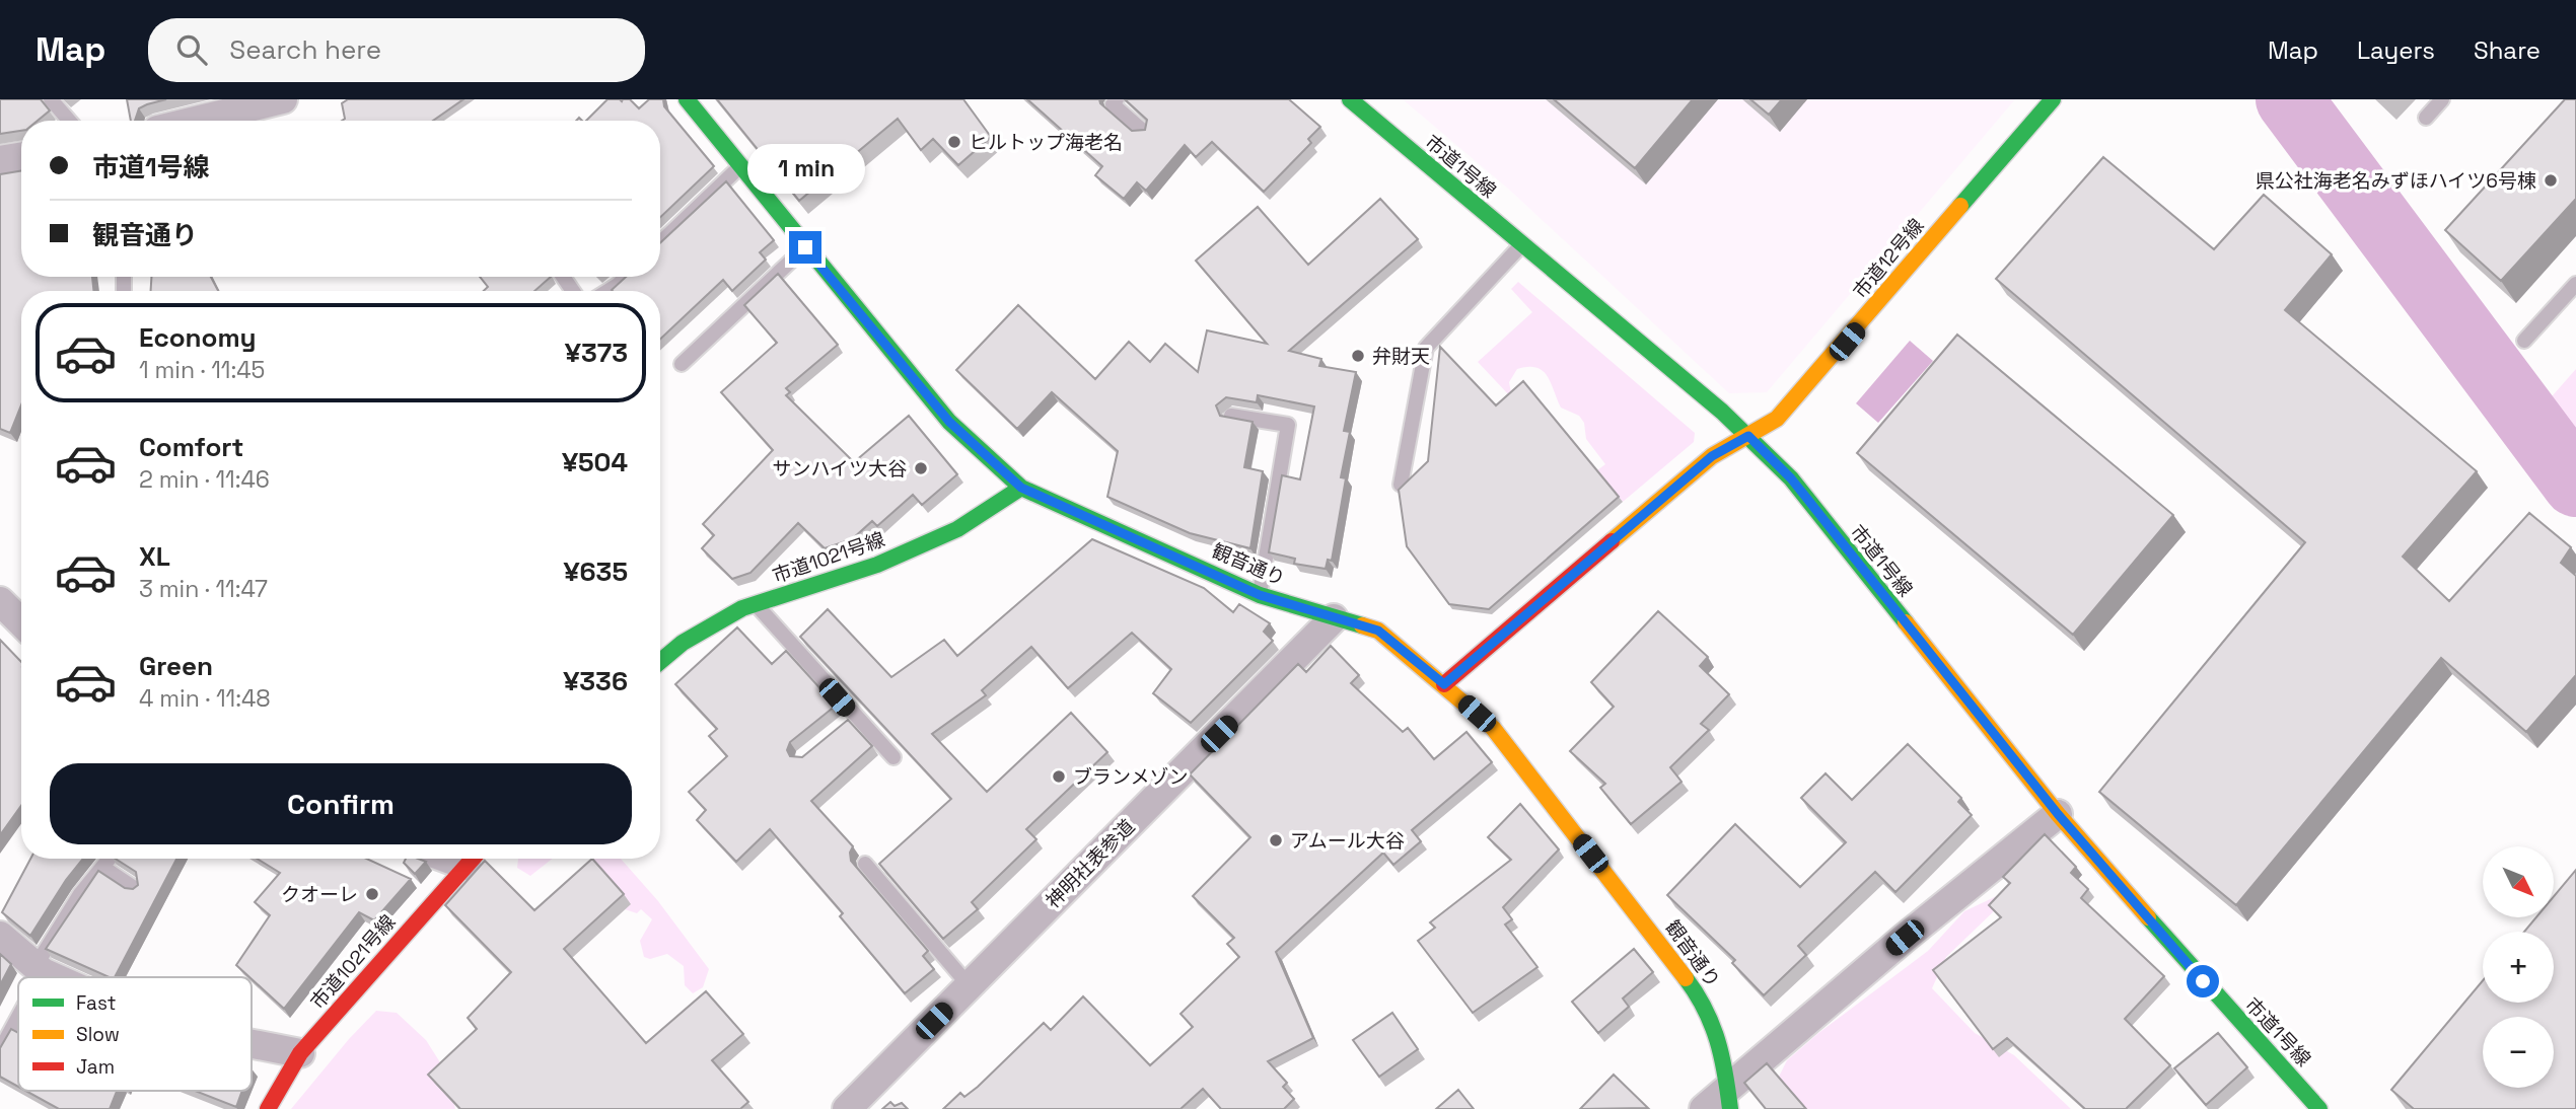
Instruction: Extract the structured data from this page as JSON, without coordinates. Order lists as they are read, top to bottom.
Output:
{
  "streets": {
    "street": [
      "市道1号線",
      "市道12号線",
      "市道1021号線",
      "観音通り",
      "神明社表参道"
    ]
  },
  "crossings": [
    ["市道1号線", "市道12号線"],
    ["市道12号線", "観音通り"],
    ["市道1021号線", "観音通り"],
    ["観音通り", "神明社表参道"]
  ],
  "places": [
    "ヒルトップ海老名",
    "県公社海老名みずほハイツ6号棟",
    "弁財天",
    "サンハイツ大谷",
    "ブランメゾン",
    "アムール大谷",
    "クオーレ"
  ],
  "legend": ["Fast", "Slow", "Jam"],
  "north": "bottom right",
  "page": {
    "header": "Map",
    "search": "Search here",
    "nav": ["Map", "Layers", "Share"],
    "banner": ["市道1号線", "観音通り"],
    "bubble": "1 min",
    "list": [
      {
        "name": "Economy",
        "note": "1 min · 11:45",
        "value": "¥373"
      },
      {
        "name": "Comfort",
        "note": "2 min · 11:46",
        "value": "¥504"
      },
      {
        "name": "XL",
        "note": "3 min · 11:47",
        "value": "¥635"
      },
      {
        "name": "Green",
        "note": "4 min · 11:48",
        "value": "¥336"
      }
    ],
    "buttons": "Confirm",
    "map_buttons": ["+", "−"]
  }
}
